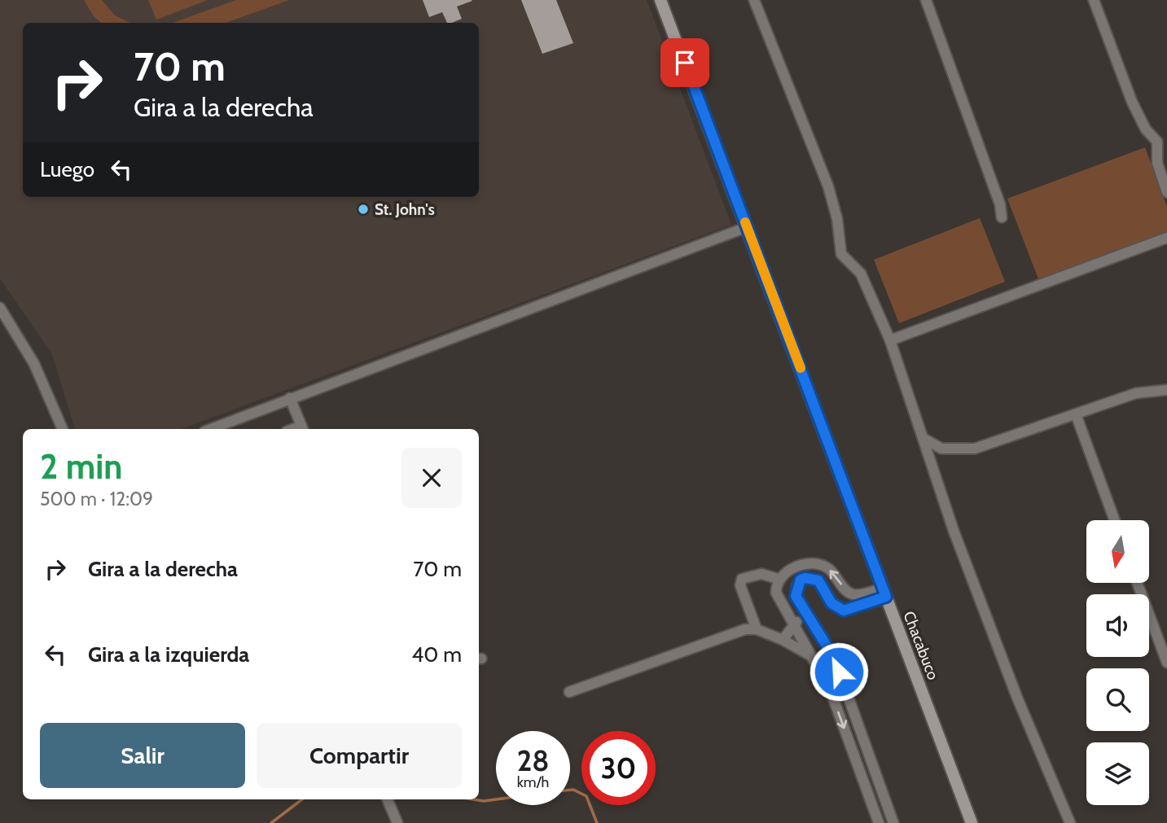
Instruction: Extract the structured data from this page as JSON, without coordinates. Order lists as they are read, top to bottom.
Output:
{
  "streets": {
    "street": ["Chacabuco"]
  },
  "places": ["St. John's"],
  "north": "bottom",
  "page": {
    "turn": ["70 m", "Gira a la derecha"],
    "then": "Luego",
    "heading": ["2 min", "500 m · 12:09"],
    "list": [
      {
        "name": "Gira a la derecha",
        "value": "70 m"
      },
      {
        "name": "Gira a la izquierda",
        "value": "40 m"
      }
    ],
    "buttons": ["Salir", "Compartir"],
    "speed": "28 km/h",
    "limit": "30"
  }
}
